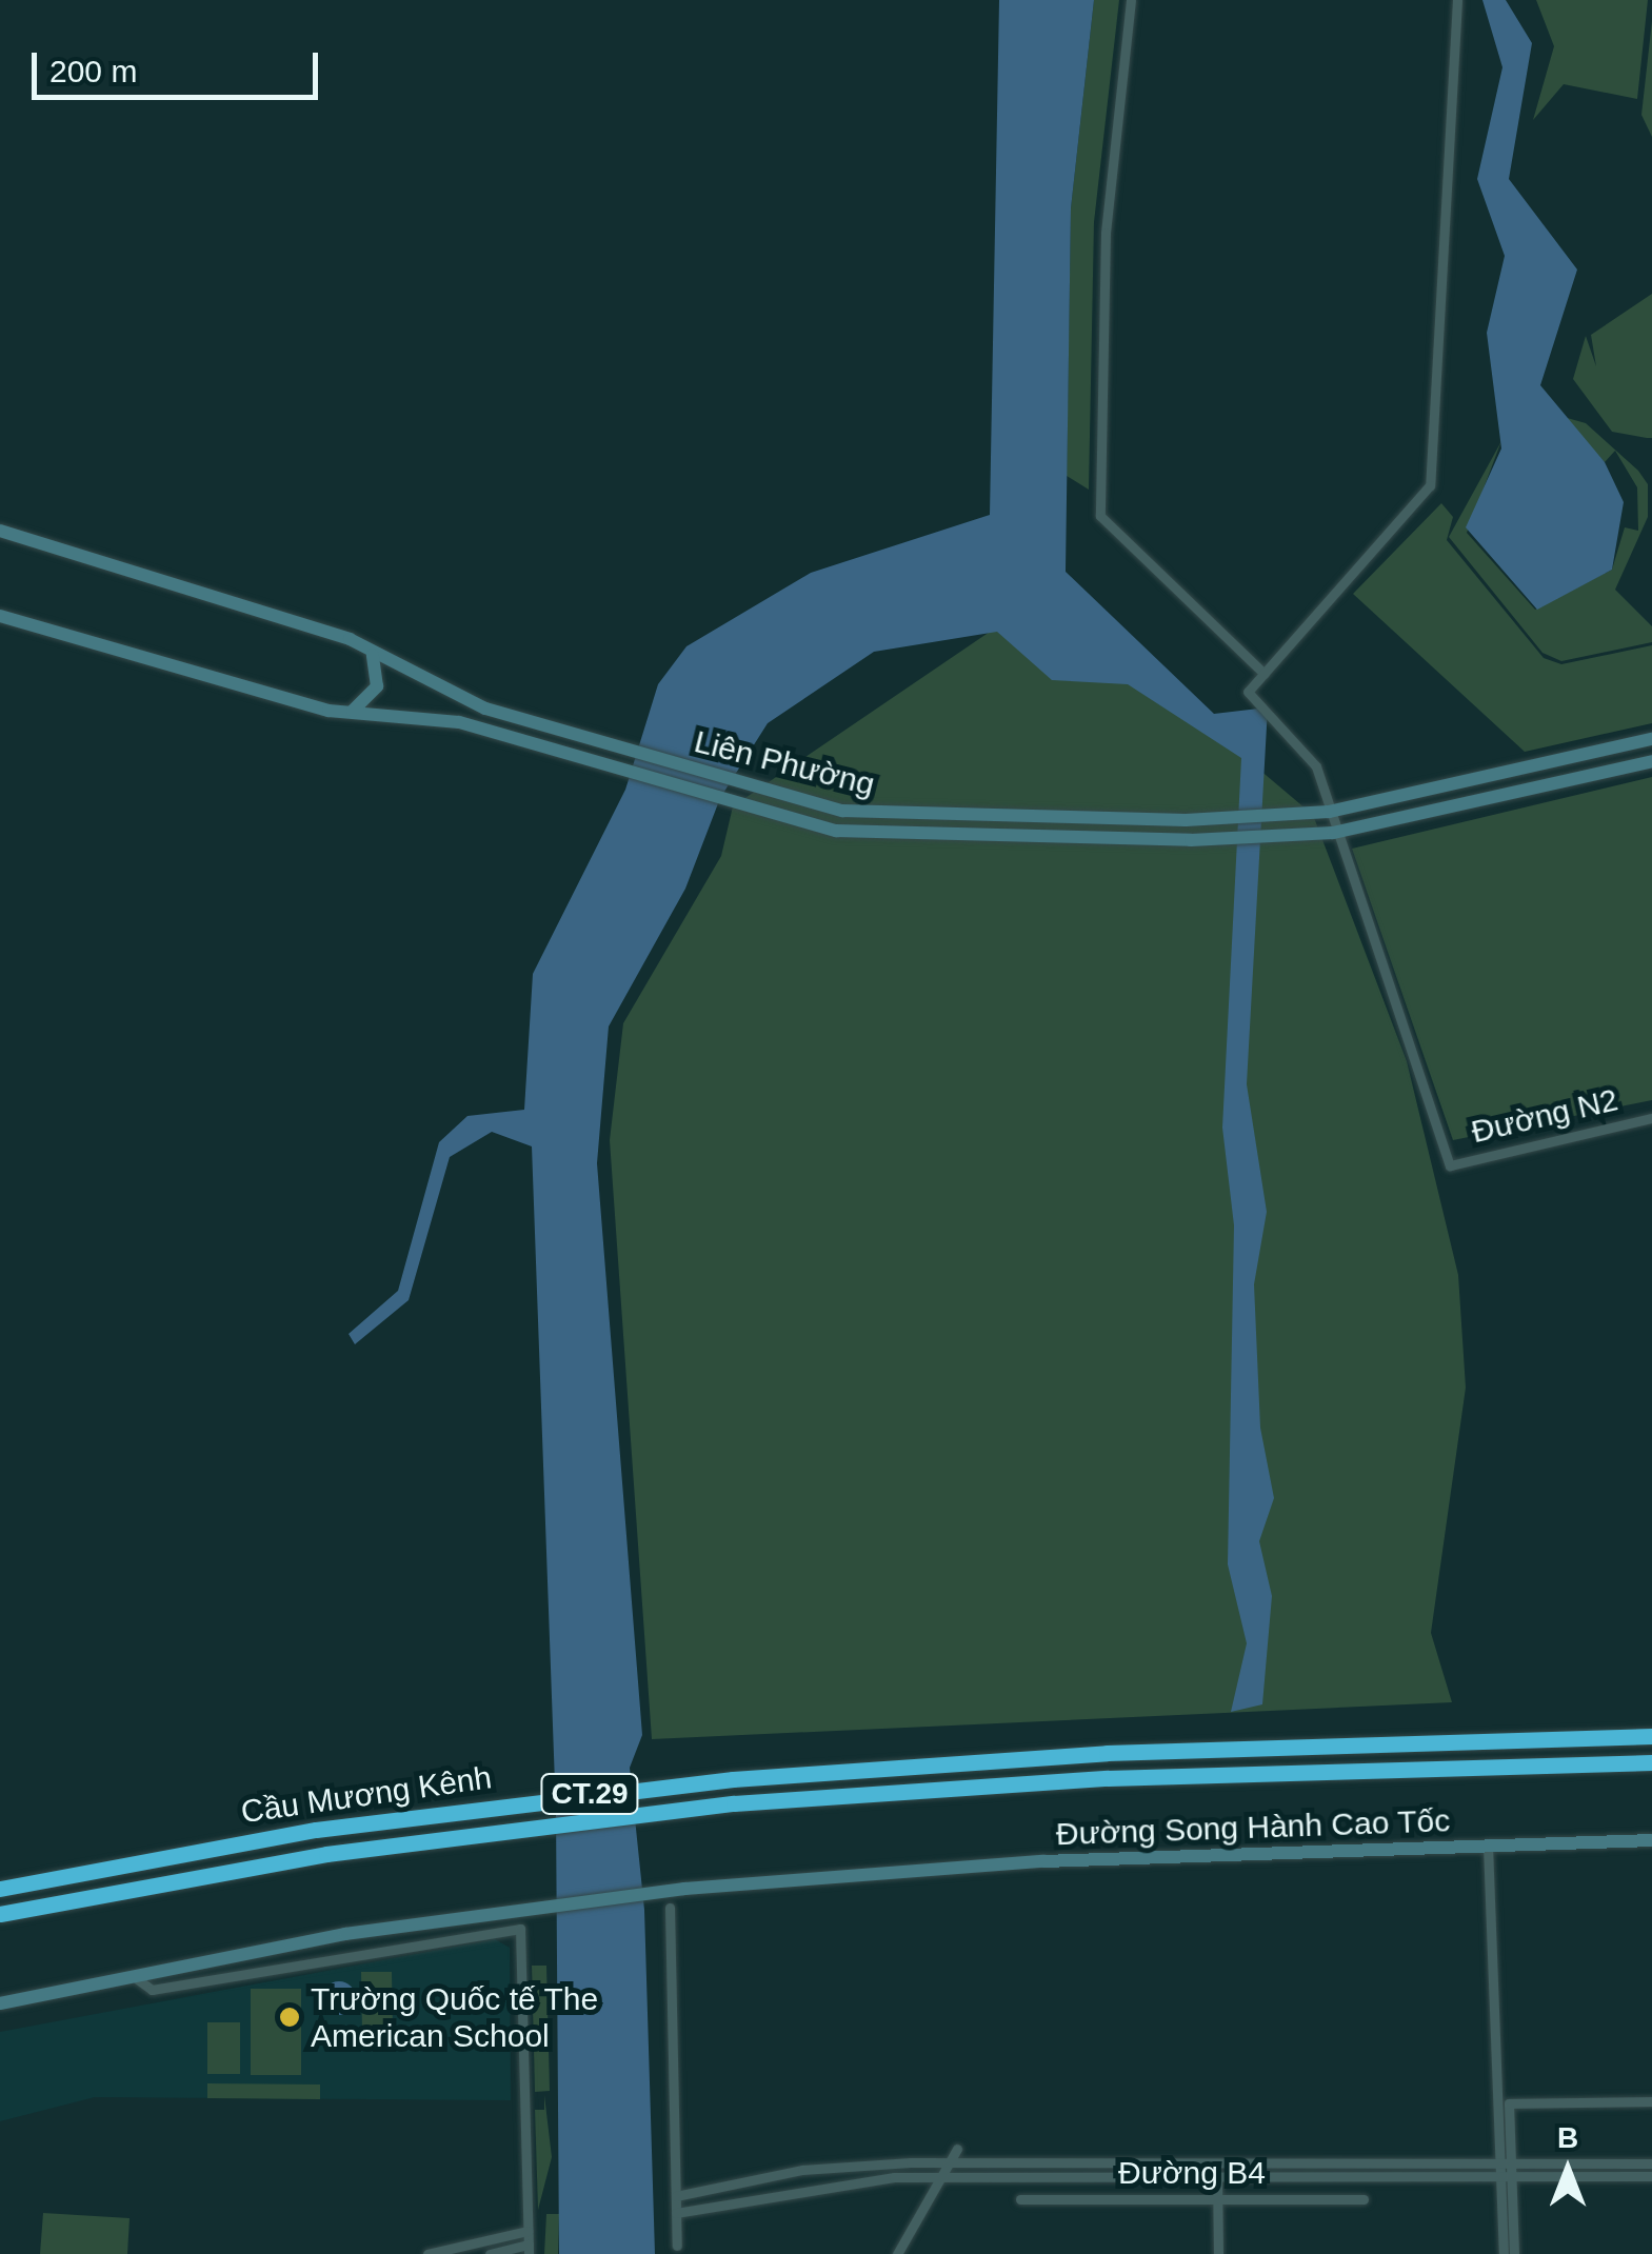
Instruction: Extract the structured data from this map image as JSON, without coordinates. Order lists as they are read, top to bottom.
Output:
{
  "streets": {
    "highway": ["CT.29", "Cầu Mương Kênh"],
    "street": [
      "Liên Phường",
      "Đường N2",
      "Đường Song Hành Cao Tốc",
      "Đường B4"
    ]
  },
  "crossings": [
    ["Liên Phường", "Đường N2"]
  ],
  "places": ["Trường Quốc tế The American School"],
  "scale_bar": "200 m",
  "north": "top"
}
